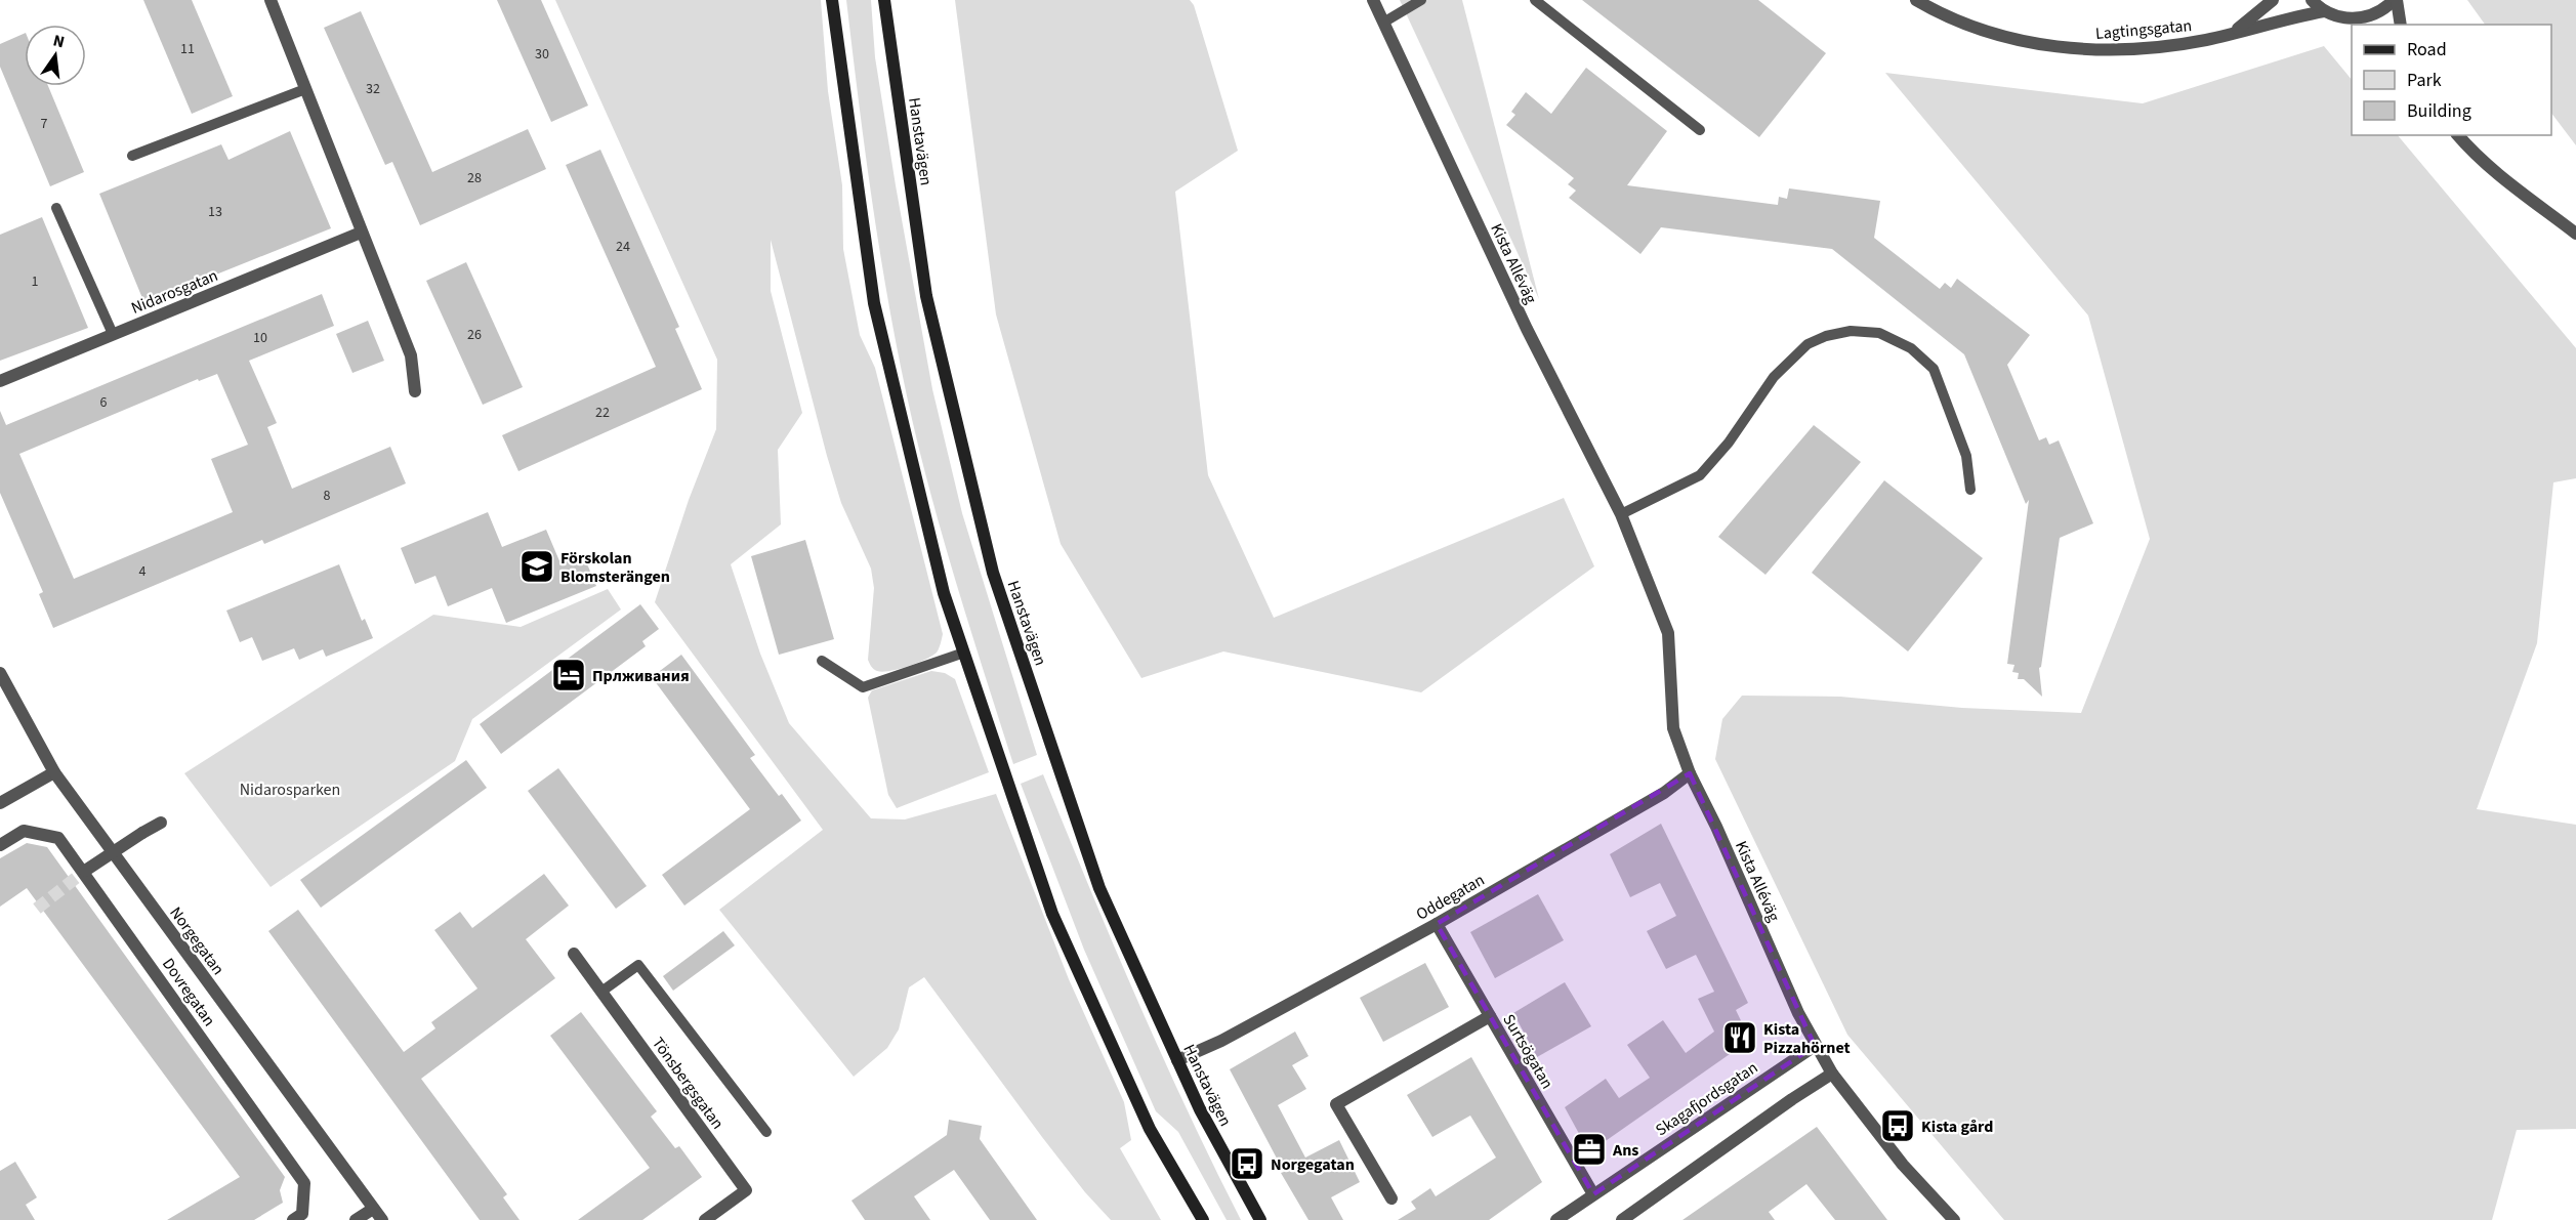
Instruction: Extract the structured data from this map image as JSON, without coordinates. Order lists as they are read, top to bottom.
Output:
{
  "streets": {
    "main road": ["Hanstavägen"],
    "street": [
      "Lagtingsgatan",
      "Kista Alléväg",
      "Nidarosgatan",
      "Oddegatan",
      "Norgegatan",
      "Dovregatan",
      "Surtsögatan",
      "Tönsbergsgatan",
      "Skagafjordsgatan"
    ]
  },
  "crossings": [
    ["Hanstavägen", "Oddegatan"],
    ["Kista Alléväg", "Oddegatan"],
    ["Kista Alléväg", "Skagafjordsgatan"],
    ["Oddegatan", "Surtsögatan"],
    ["Surtsögatan", "Skagafjordsgatan"]
  ],
  "parks": ["Nidarosparken"],
  "places": {
    "school or university": ["Förskolan Blomsterängen"],
    "hotel": ["Прлживания"],
    "restaurant": ["Kista Pizzahörnet"],
    "bus stop": ["Kista gård", "Norgegatan"],
    "office": ["Ans"]
  },
  "house_numbers": [
    "11",
    "30",
    "32",
    "7",
    "28",
    "13",
    "24",
    "1",
    "26",
    "10",
    "6",
    "22",
    "8",
    "4"
  ],
  "legend": ["Road", "Park", "Building"],
  "north": "top"
}
